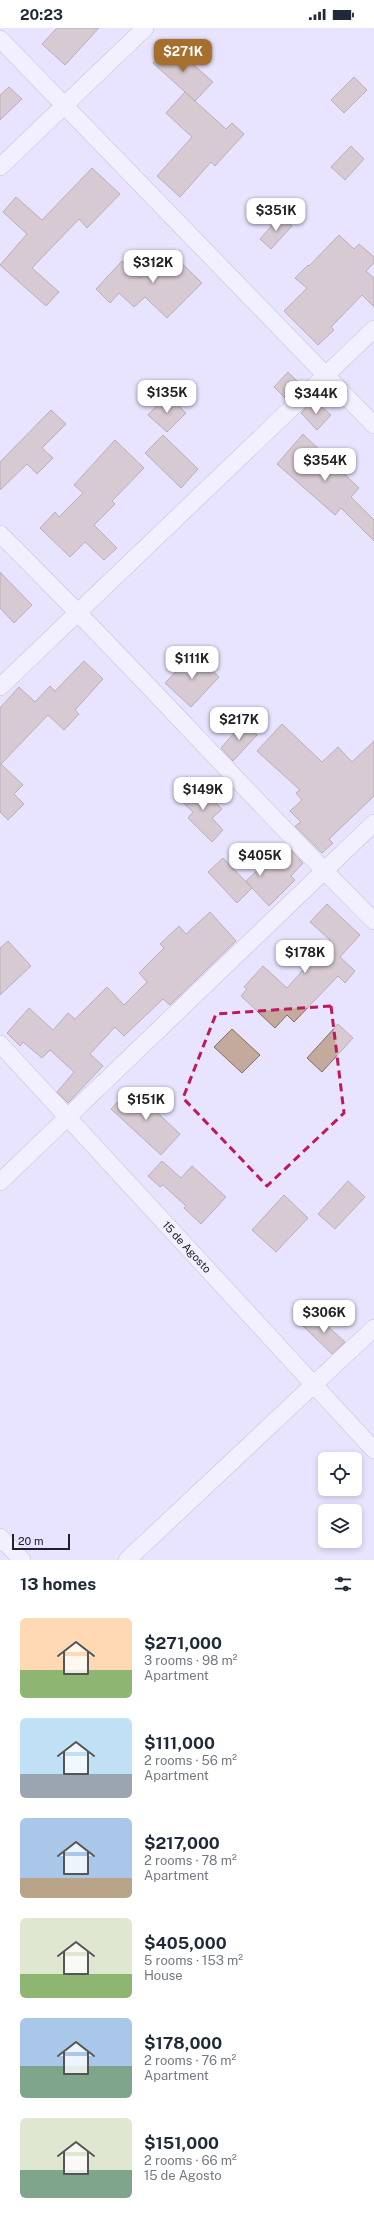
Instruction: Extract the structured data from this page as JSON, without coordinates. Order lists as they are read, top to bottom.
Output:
{
  "streets": {
    "street": ["15 de Agosto"]
  },
  "scale_bar": "20 m",
  "page": {
    "status": "20:23",
    "price": [
      "$271K",
      "$351K",
      "$312K",
      "$135K",
      "$344K",
      "$354K",
      "$111K",
      "$217K",
      "$149K",
      "$405K",
      "$178K",
      "$151K",
      "$306K"
    ],
    "scale": "20 m",
    "heading": "13 homes",
    "list": [
      {
        "name": "$271,000",
        "note": "3 rooms · 98 m² · Apartment"
      },
      {
        "name": "$111,000",
        "note": "2 rooms · 56 m² · Apartment"
      },
      {
        "name": "$217,000",
        "note": "2 rooms · 78 m² · Apartment"
      },
      {
        "name": "$405,000",
        "note": "5 rooms · 153 m² · House"
      },
      {
        "name": "$178,000",
        "note": "2 rooms · 76 m² · Apartment"
      },
      {
        "name": "$151,000",
        "note": "2 rooms · 66 m² · 15 de Agosto"
      }
    ]
  }
}
